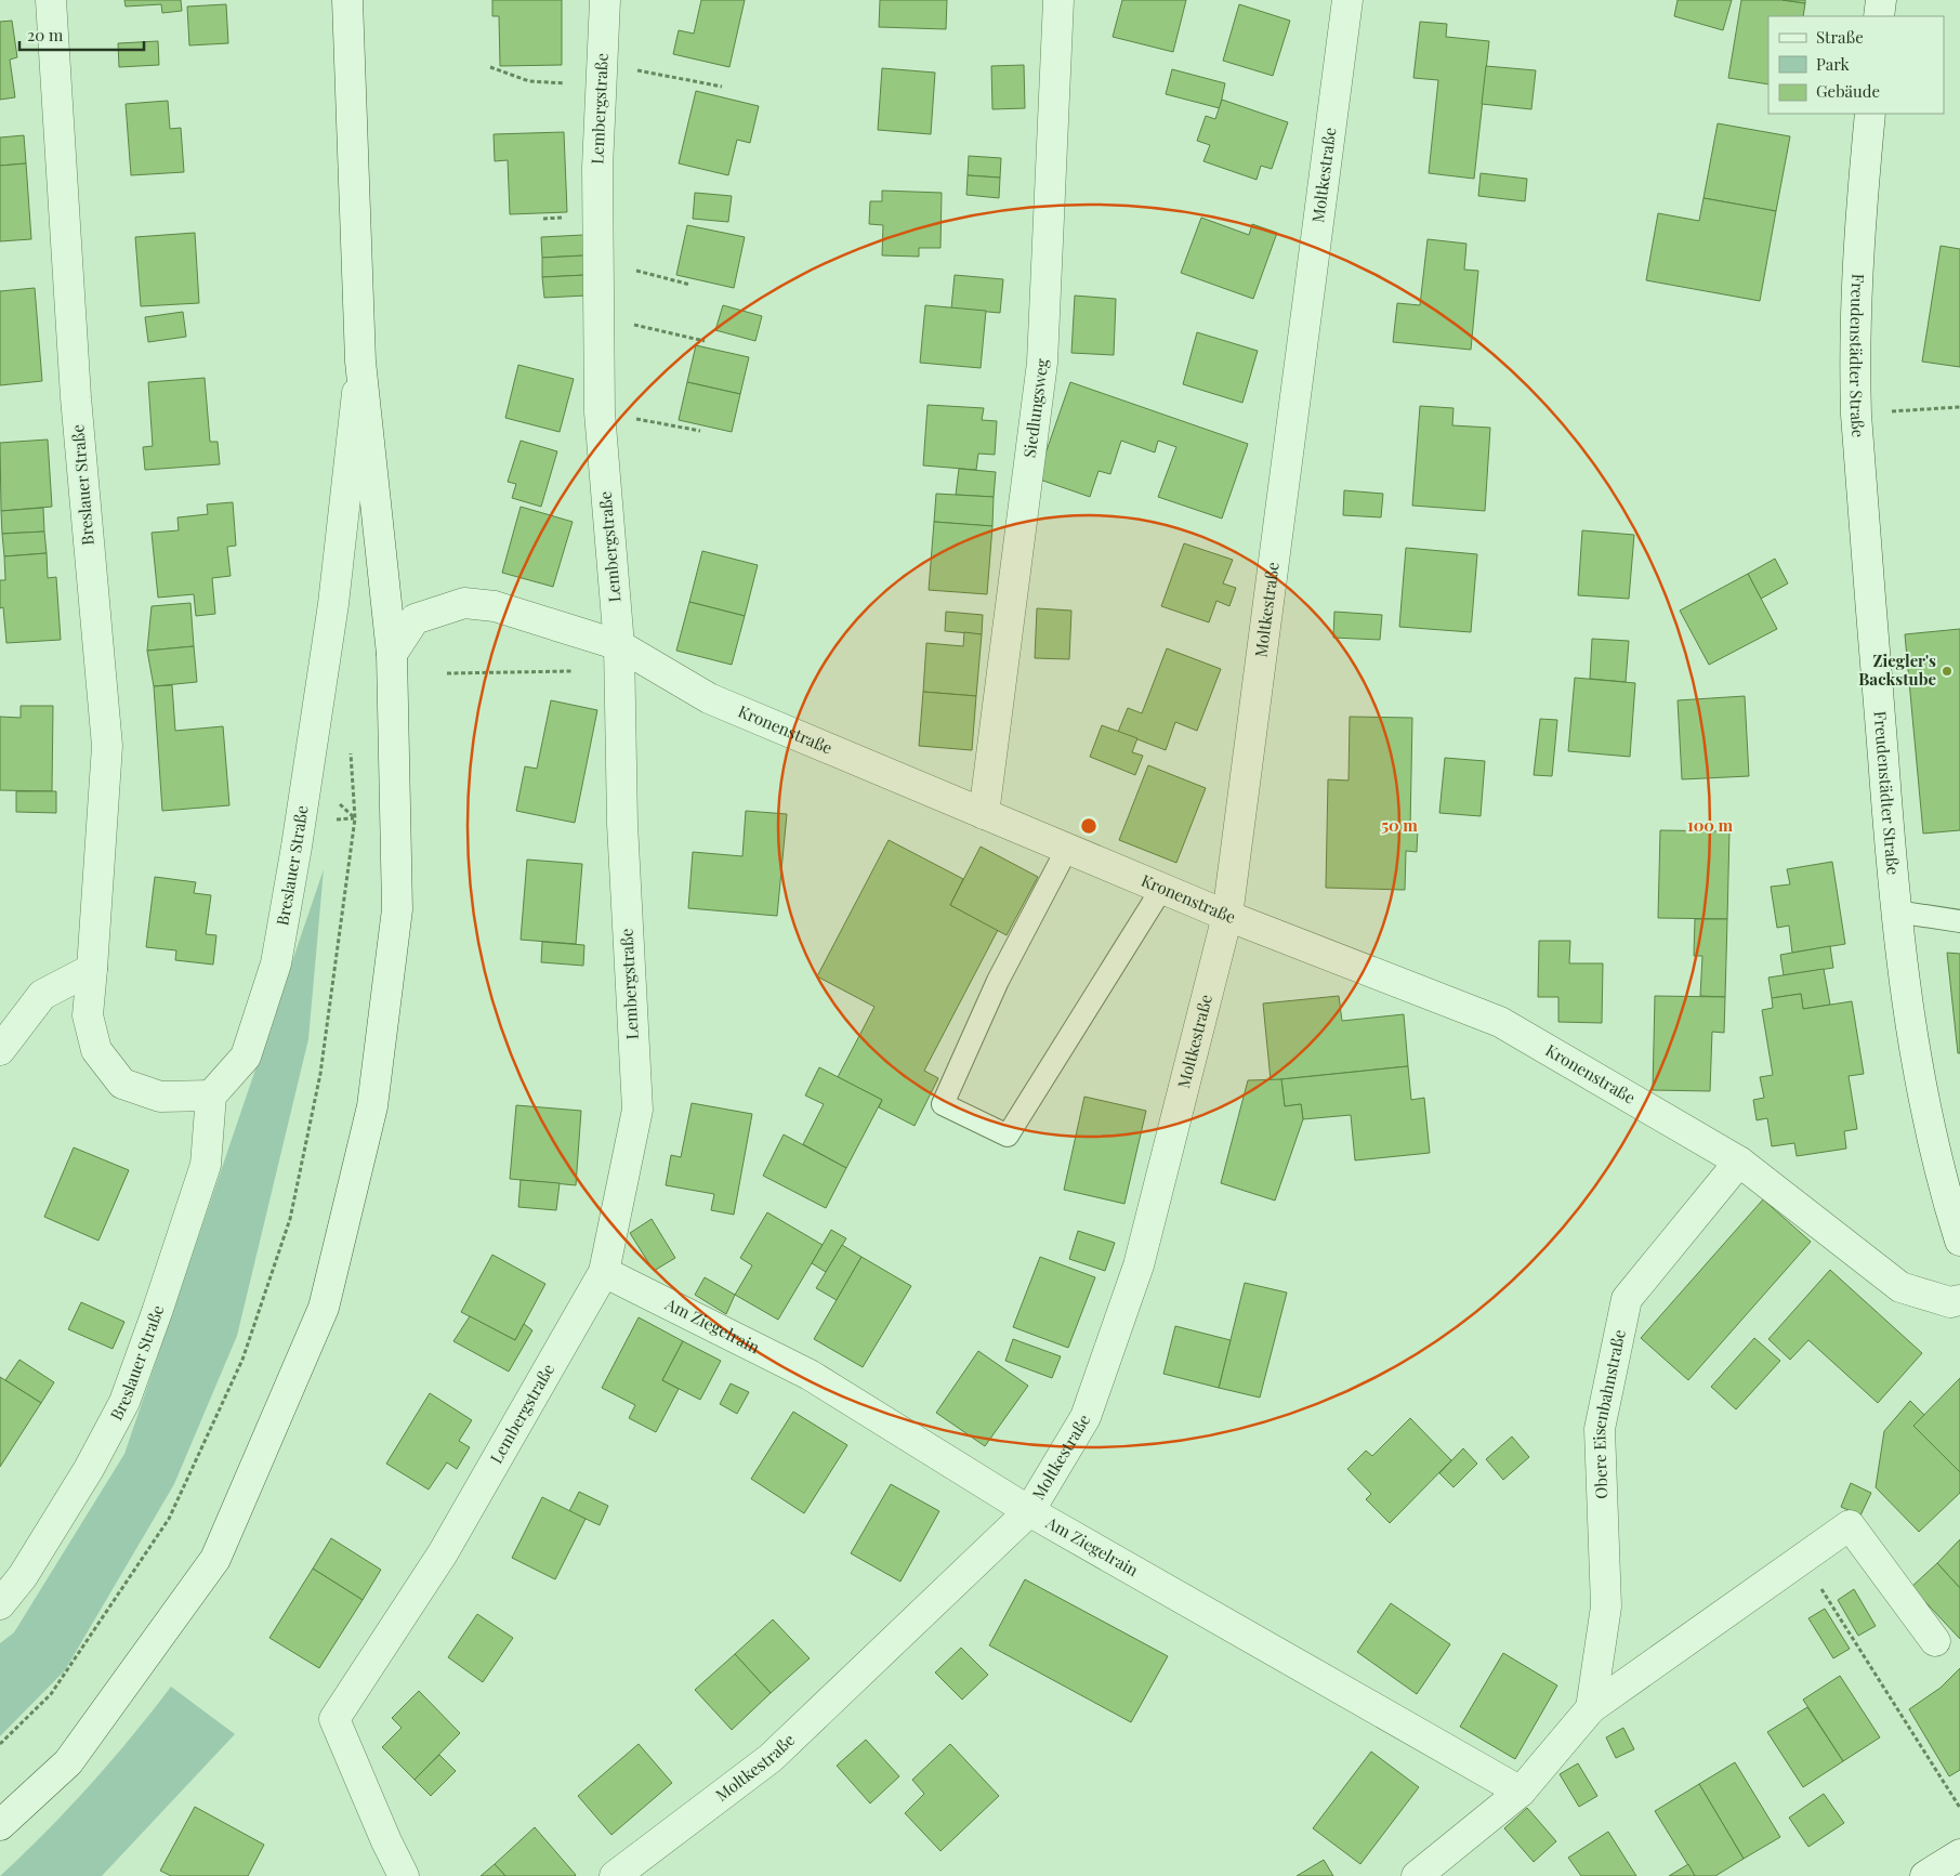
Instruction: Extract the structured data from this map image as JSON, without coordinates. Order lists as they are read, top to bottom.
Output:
{
  "streets": {
    "street": [
      "Lembergstraße",
      "Moltkestraße",
      "Freudenstädter Straße",
      "Siedlungsweg",
      "Breslauer Straße",
      "Kronenstraße",
      "Am Ziegelrain",
      "Obere Eisenbahnstraße"
    ]
  },
  "crossings": [
    ["Lembergstraße", "Kronenstraße"],
    ["Lembergstraße", "Am Ziegelrain"],
    ["Moltkestraße", "Kronenstraße"],
    ["Moltkestraße", "Am Ziegelrain"],
    ["Siedlungsweg", "Kronenstraße"],
    ["Kronenstraße", "Obere Eisenbahnstraße"]
  ],
  "places": ["Ziegler's Backstube"],
  "legend": ["Straße", "Park", "Gebäude"],
  "scale_bar": "20 m",
  "rings": ["50 m", "100 m"]
}
